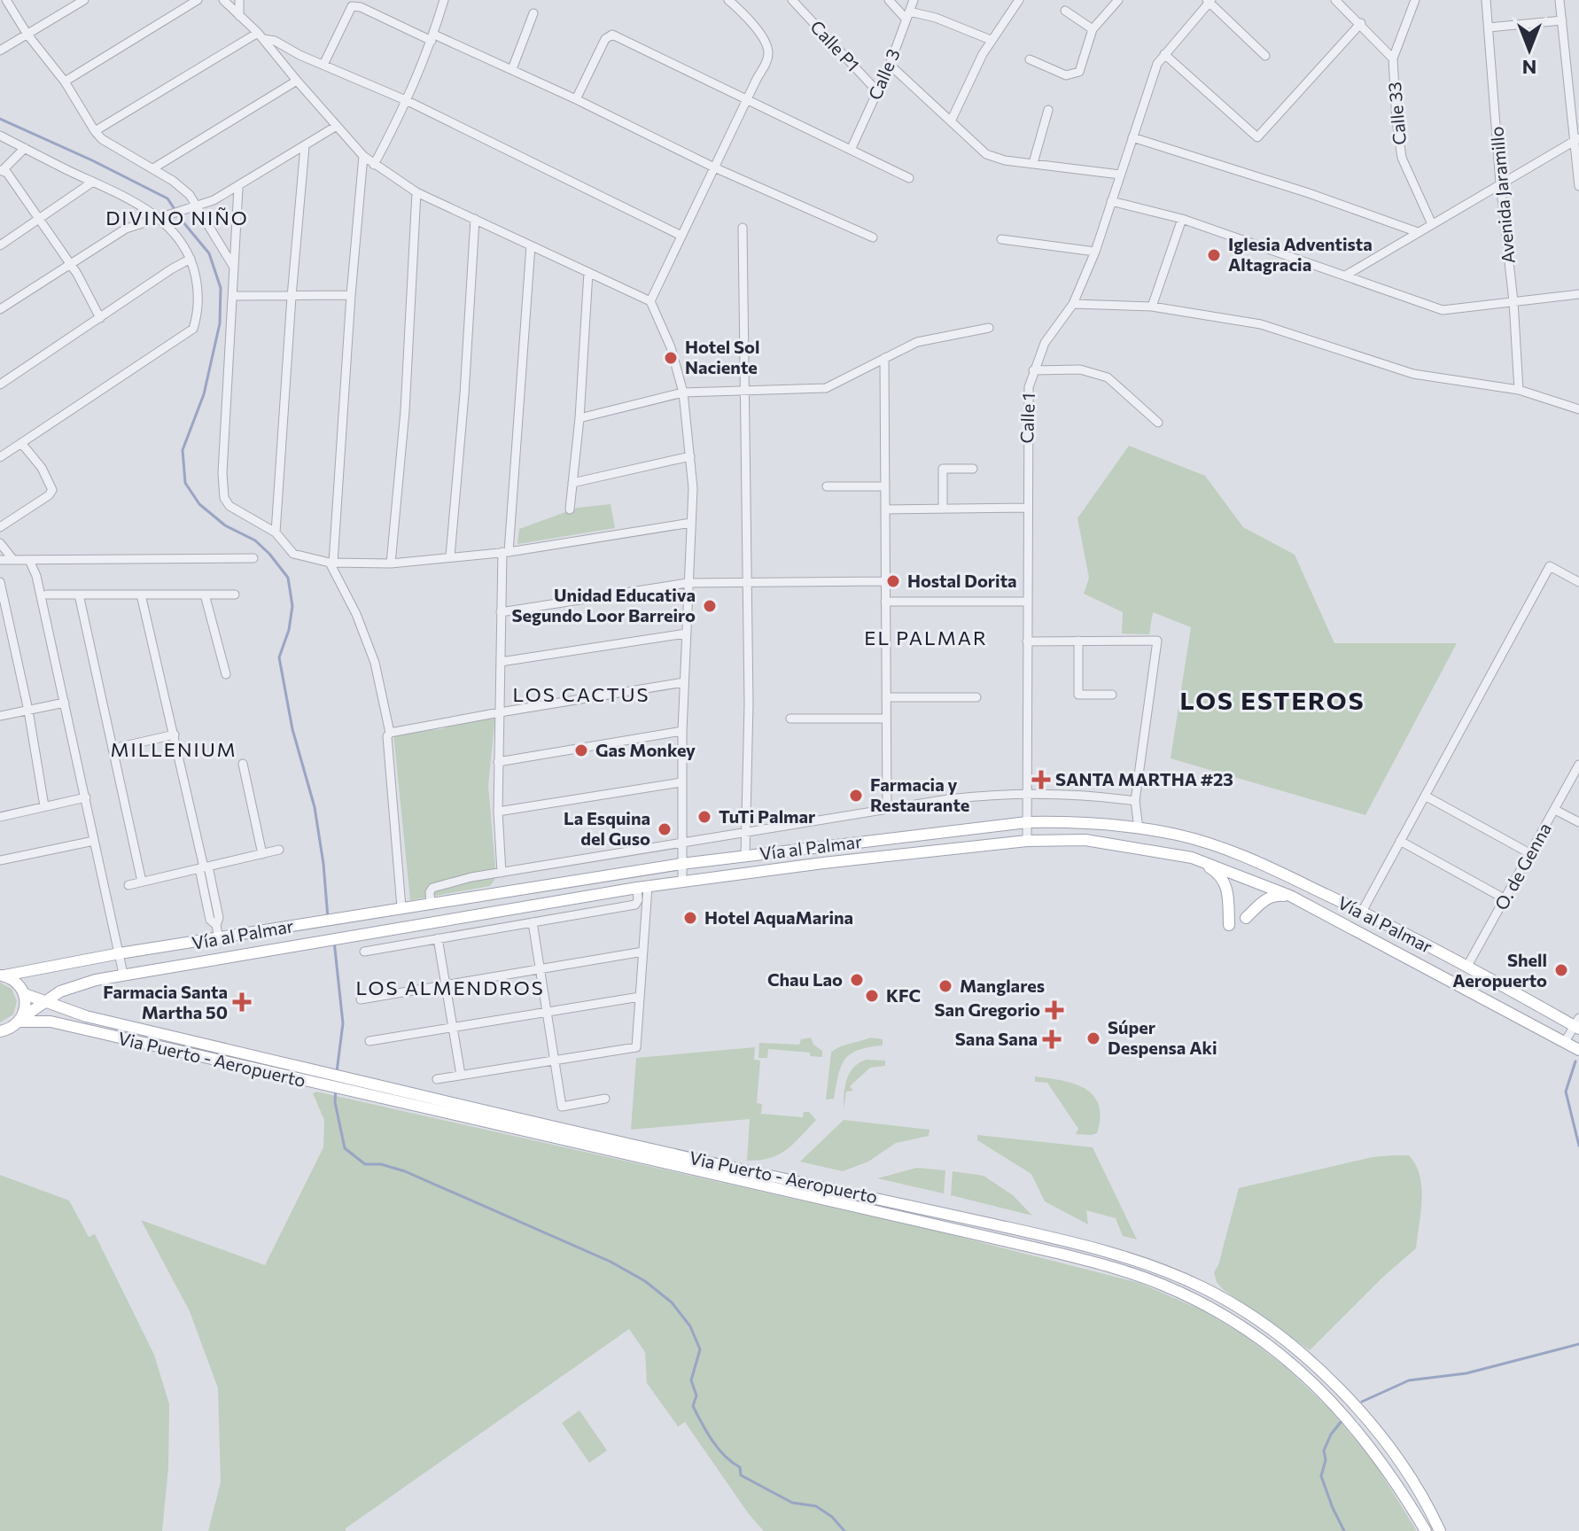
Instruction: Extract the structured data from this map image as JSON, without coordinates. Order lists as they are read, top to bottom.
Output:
{
  "streets": {
    "main road": ["Vía al Palmar", "Via Puerto - Aeropuerto"],
    "street": [
      "Calle P1",
      "Calle 3",
      "Calle 33",
      "Avenida Jaramillo",
      "Calle 1",
      "O. de Genna"
    ]
  },
  "crossings": [
    ["Calle P1", "Calle 3"],
    ["Calle 1", "Vía al Palmar"],
    ["Vía al Palmar", "O. de Genna"],
    ["Vía al Palmar", "Via Puerto - Aeropuerto"]
  ],
  "districts": [
    "DIVINO NIÑO",
    "EL PALMAR",
    "LOS CACTUS",
    "LOS ESTEROS",
    "MILLENIUM",
    "LOS ALMENDROS"
  ],
  "places": {
    "other": [
      "Iglesia Adventista Altagracia",
      "Hotel Sol Naciente",
      "Hostal Dorita",
      "Unidad Educativa Segundo Loor Barreiro",
      "Gas Monkey",
      "Farmacia y Restaurante",
      "TuTi Palmar",
      "La Esquina del Guso",
      "Hotel AquaMarina",
      "Shell Aeropuerto",
      "Chau Lao",
      "Manglares",
      "KFC",
      "Súper Despensa Aki"
    ],
    "health": [
      "SANTA MARTHA #23",
      "Farmacia Santa Martha 50",
      "San Gregorio",
      "Sana Sana"
    ]
  },
  "north": "bottom"
}
